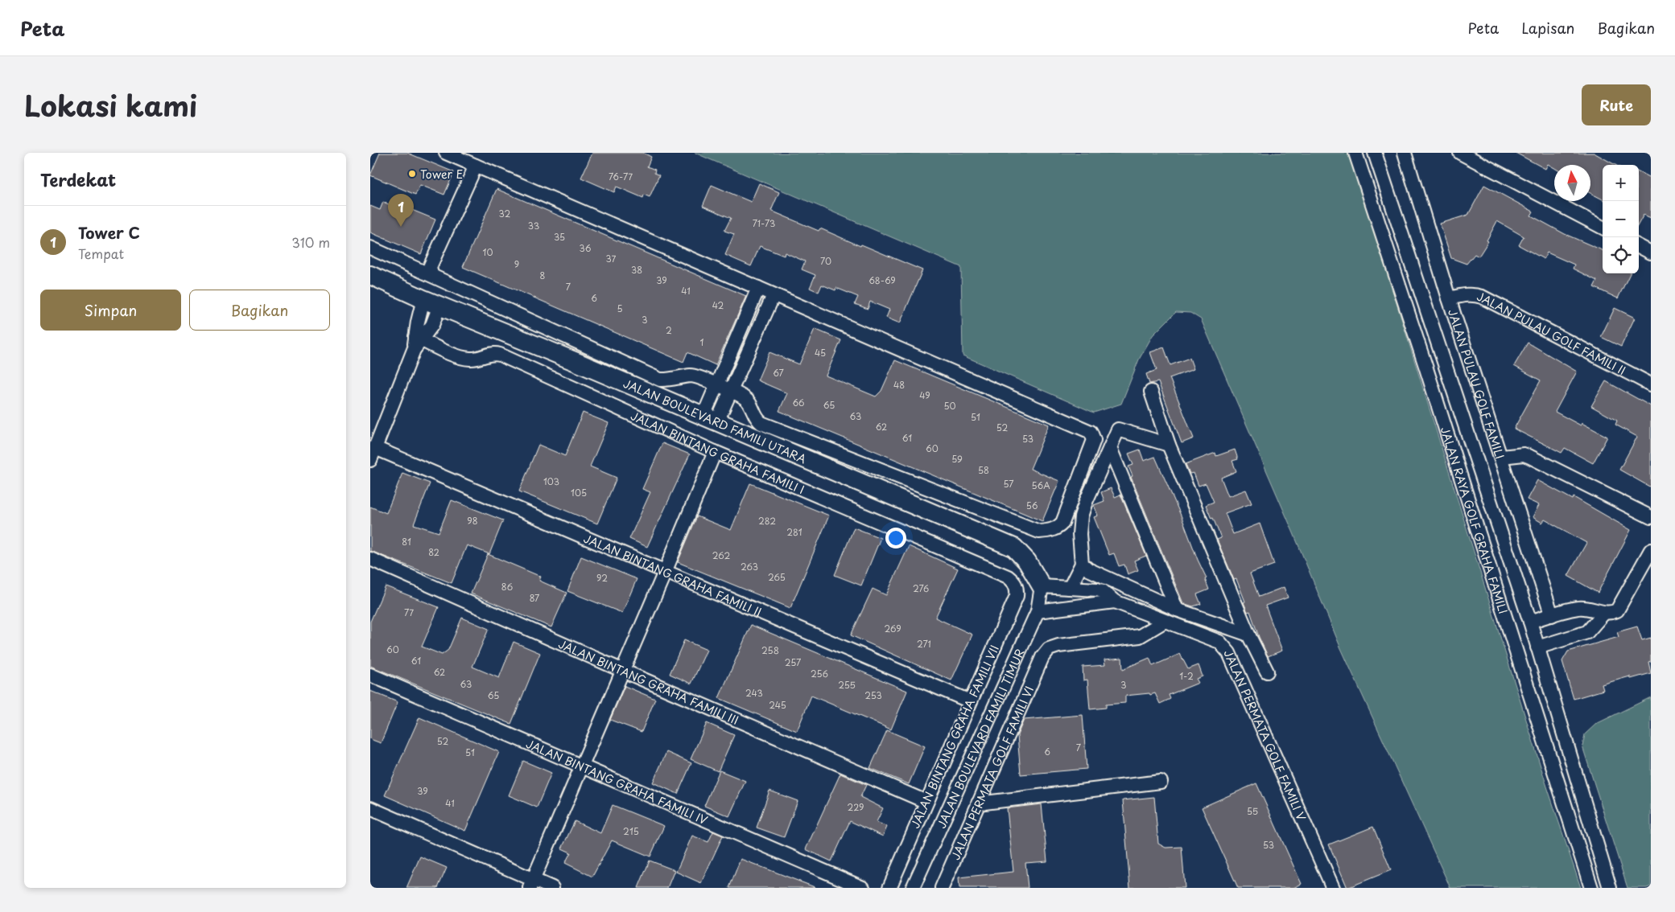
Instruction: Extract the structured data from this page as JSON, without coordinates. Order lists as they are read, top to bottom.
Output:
{
  "streets": {
    "street": [
      "JALAN PULAU GOLF FAMILI II",
      "JALAN PULAU GOLF FAMILI",
      "JALAN BOULEVARD FAMILI UTARA",
      "JALAN BINTANG GRAHA FAMILI I",
      "JALAN RAYA GOLF GRAHA FAMILI",
      "JALAN BINTANG GRAHA FAMILI II",
      "JALAN BINTANG GRAHA FAMILI III",
      "JALAN PERMATA GOLF FAMILI V",
      "JALAN BINTANG GRAHA FAMILI VII",
      "JALAN BOULEVARD FAMILI TIMUR",
      "JALAN PERMATA GOLF FAMILI VI",
      "JALAN BINTANG GRAHA FAMILI IV"
    ]
  },
  "crossings": [
    ["JALAN PULAU GOLF FAMILI II", "JALAN PULAU GOLF FAMILI"],
    ["JALAN BOULEVARD FAMILI UTARA", "JALAN PERMATA GOLF FAMILI V"],
    ["JALAN BOULEVARD FAMILI UTARA", "JALAN BOULEVARD FAMILI TIMUR"],
    ["JALAN BINTANG GRAHA FAMILI I", "JALAN BINTANG GRAHA FAMILI VII"],
    ["JALAN BINTANG GRAHA FAMILI II", "JALAN BINTANG GRAHA FAMILI VII"],
    ["JALAN BINTANG GRAHA FAMILI III", "JALAN BINTANG GRAHA FAMILI VII"],
    ["JALAN PERMATA GOLF FAMILI V", "JALAN BOULEVARD FAMILI TIMUR"],
    ["JALAN PERMATA GOLF FAMILI V", "JALAN PERMATA GOLF FAMILI VI"]
  ],
  "places": ["Tower E"],
  "house_numbers": [
    "76-77",
    "32",
    "71-73",
    "33",
    "35",
    "36",
    "10",
    "37",
    "70",
    "9",
    "38",
    "8",
    "39",
    "68-69",
    "7",
    "41",
    "6",
    "42",
    "5",
    "3",
    "2",
    "1",
    "45",
    "67",
    "48",
    "49",
    "66",
    "65",
    "50",
    "63",
    "51",
    "62",
    "52",
    "61",
    "53",
    "60",
    "59",
    "58",
    "103",
    "57",
    "56A",
    "105",
    "56",
    "98",
    "282",
    "281",
    "81",
    "82",
    "262",
    "263",
    "265",
    "92",
    "86",
    "276",
    "87",
    "77",
    "269",
    "271",
    "60",
    "258",
    "61",
    "257",
    "62",
    "256",
    "1-2",
    "63",
    "255",
    "3",
    "243",
    "65",
    "253",
    "245",
    "52",
    "7",
    "6",
    "51",
    "39",
    "41",
    "229",
    "55",
    "215",
    "53"
  ],
  "north": "top",
  "page": {
    "header": "Peta",
    "nav": ["Peta", "Lapisan", "Bagikan"],
    "title": "Lokasi kami",
    "buttons": [
      "Rute",
      ["Simpan", "Bagikan"]
    ],
    "heading": "Terdekat",
    "map_buttons": ["+", "−"],
    "pins": "1",
    "list": [
      {
        "mark": "1",
        "name": "Tower C",
        "note": "Tempat",
        "value": "310 m"
      }
    ]
  }
}
